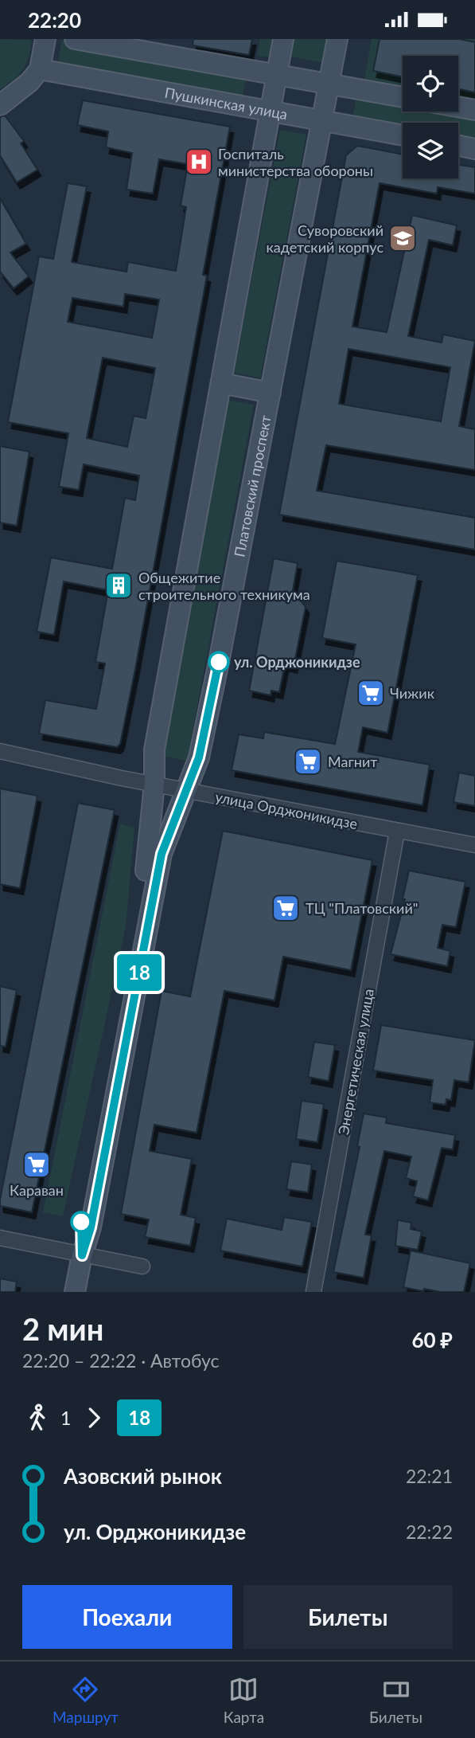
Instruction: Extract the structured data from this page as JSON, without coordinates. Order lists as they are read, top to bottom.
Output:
{
  "streets": {
    "main road": ["Пушкинская улица", "Платовский проспект"],
    "street": ["улица Орджоникидзе", "Энергетическая улица"]
  },
  "crossings": [
    ["Пушкинская улица", "Платовский проспект"],
    ["Платовский проспект", "улица Орджоникидзе"],
    ["улица Орджоникидзе", "Энергетическая улица"]
  ],
  "places": {
    "hospital": ["Госпиталь министерства обороны"],
    "school or university": ["Суворовский кадетский корпус"],
    "building": ["Общежитие строительного техникума"],
    "other": ["ул. Орджоникидзе"],
    "supermarket": [
      "Чижик",
      "Магнит",
      "ТЦ \"Платовский\"",
      "Караван"
    ]
  },
  "lines": ["bus line 18"],
  "page": {
    "status": "22:20",
    "on_map": "18",
    "heading": ["2 мин", "22:20 – 22:22 · Автобус", "60 ₽"],
    "legs": ["1", "18"],
    "list": [
      {
        "name": "Азовский рынок",
        "value": "22:21"
      },
      {
        "name": "ул. Орджоникидзе",
        "value": "22:22"
      }
    ],
    "buttons": ["Поехали", "Билеты"],
    "tabs": ["Маршрут", "Карта", "Билеты"]
  }
}
